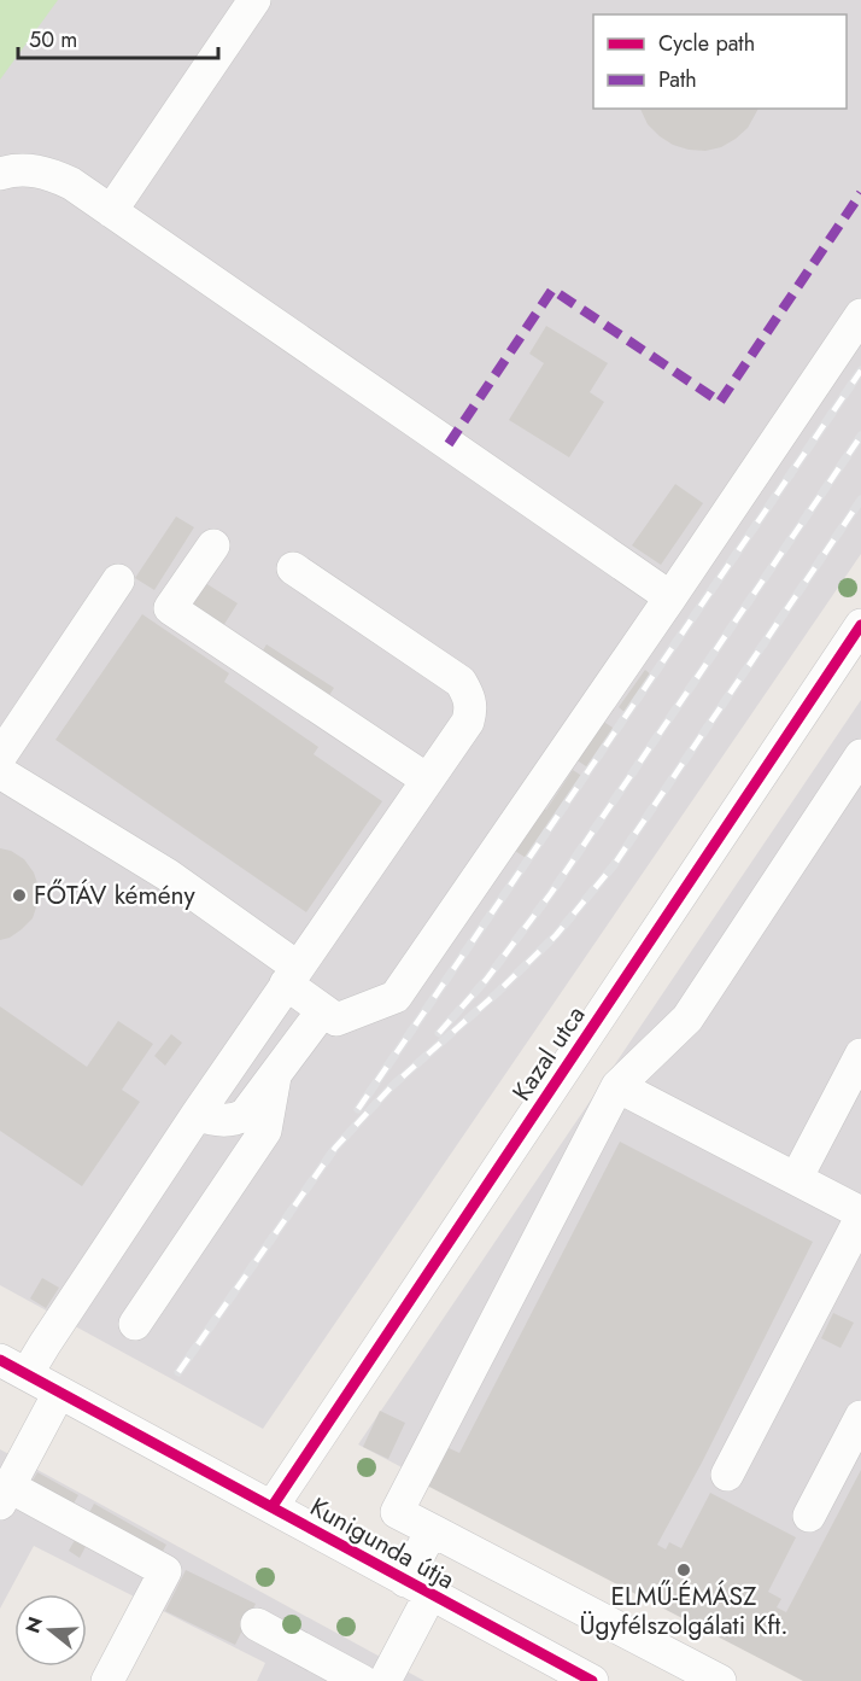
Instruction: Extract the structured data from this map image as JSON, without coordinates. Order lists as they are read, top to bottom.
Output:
{
  "streets": {
    "street": ["Kazal utca", "Kunigunda útja"]
  },
  "crossings": [
    ["Kazal utca", "Kunigunda útja"]
  ],
  "places": ["FŐTÁV kémény", "ELMŰ-ÉMÁSZ Ügyfélszolgálati Kft."],
  "legend": ["Cycle path", "Path"],
  "scale_bar": "50 m",
  "north": "left"
}
